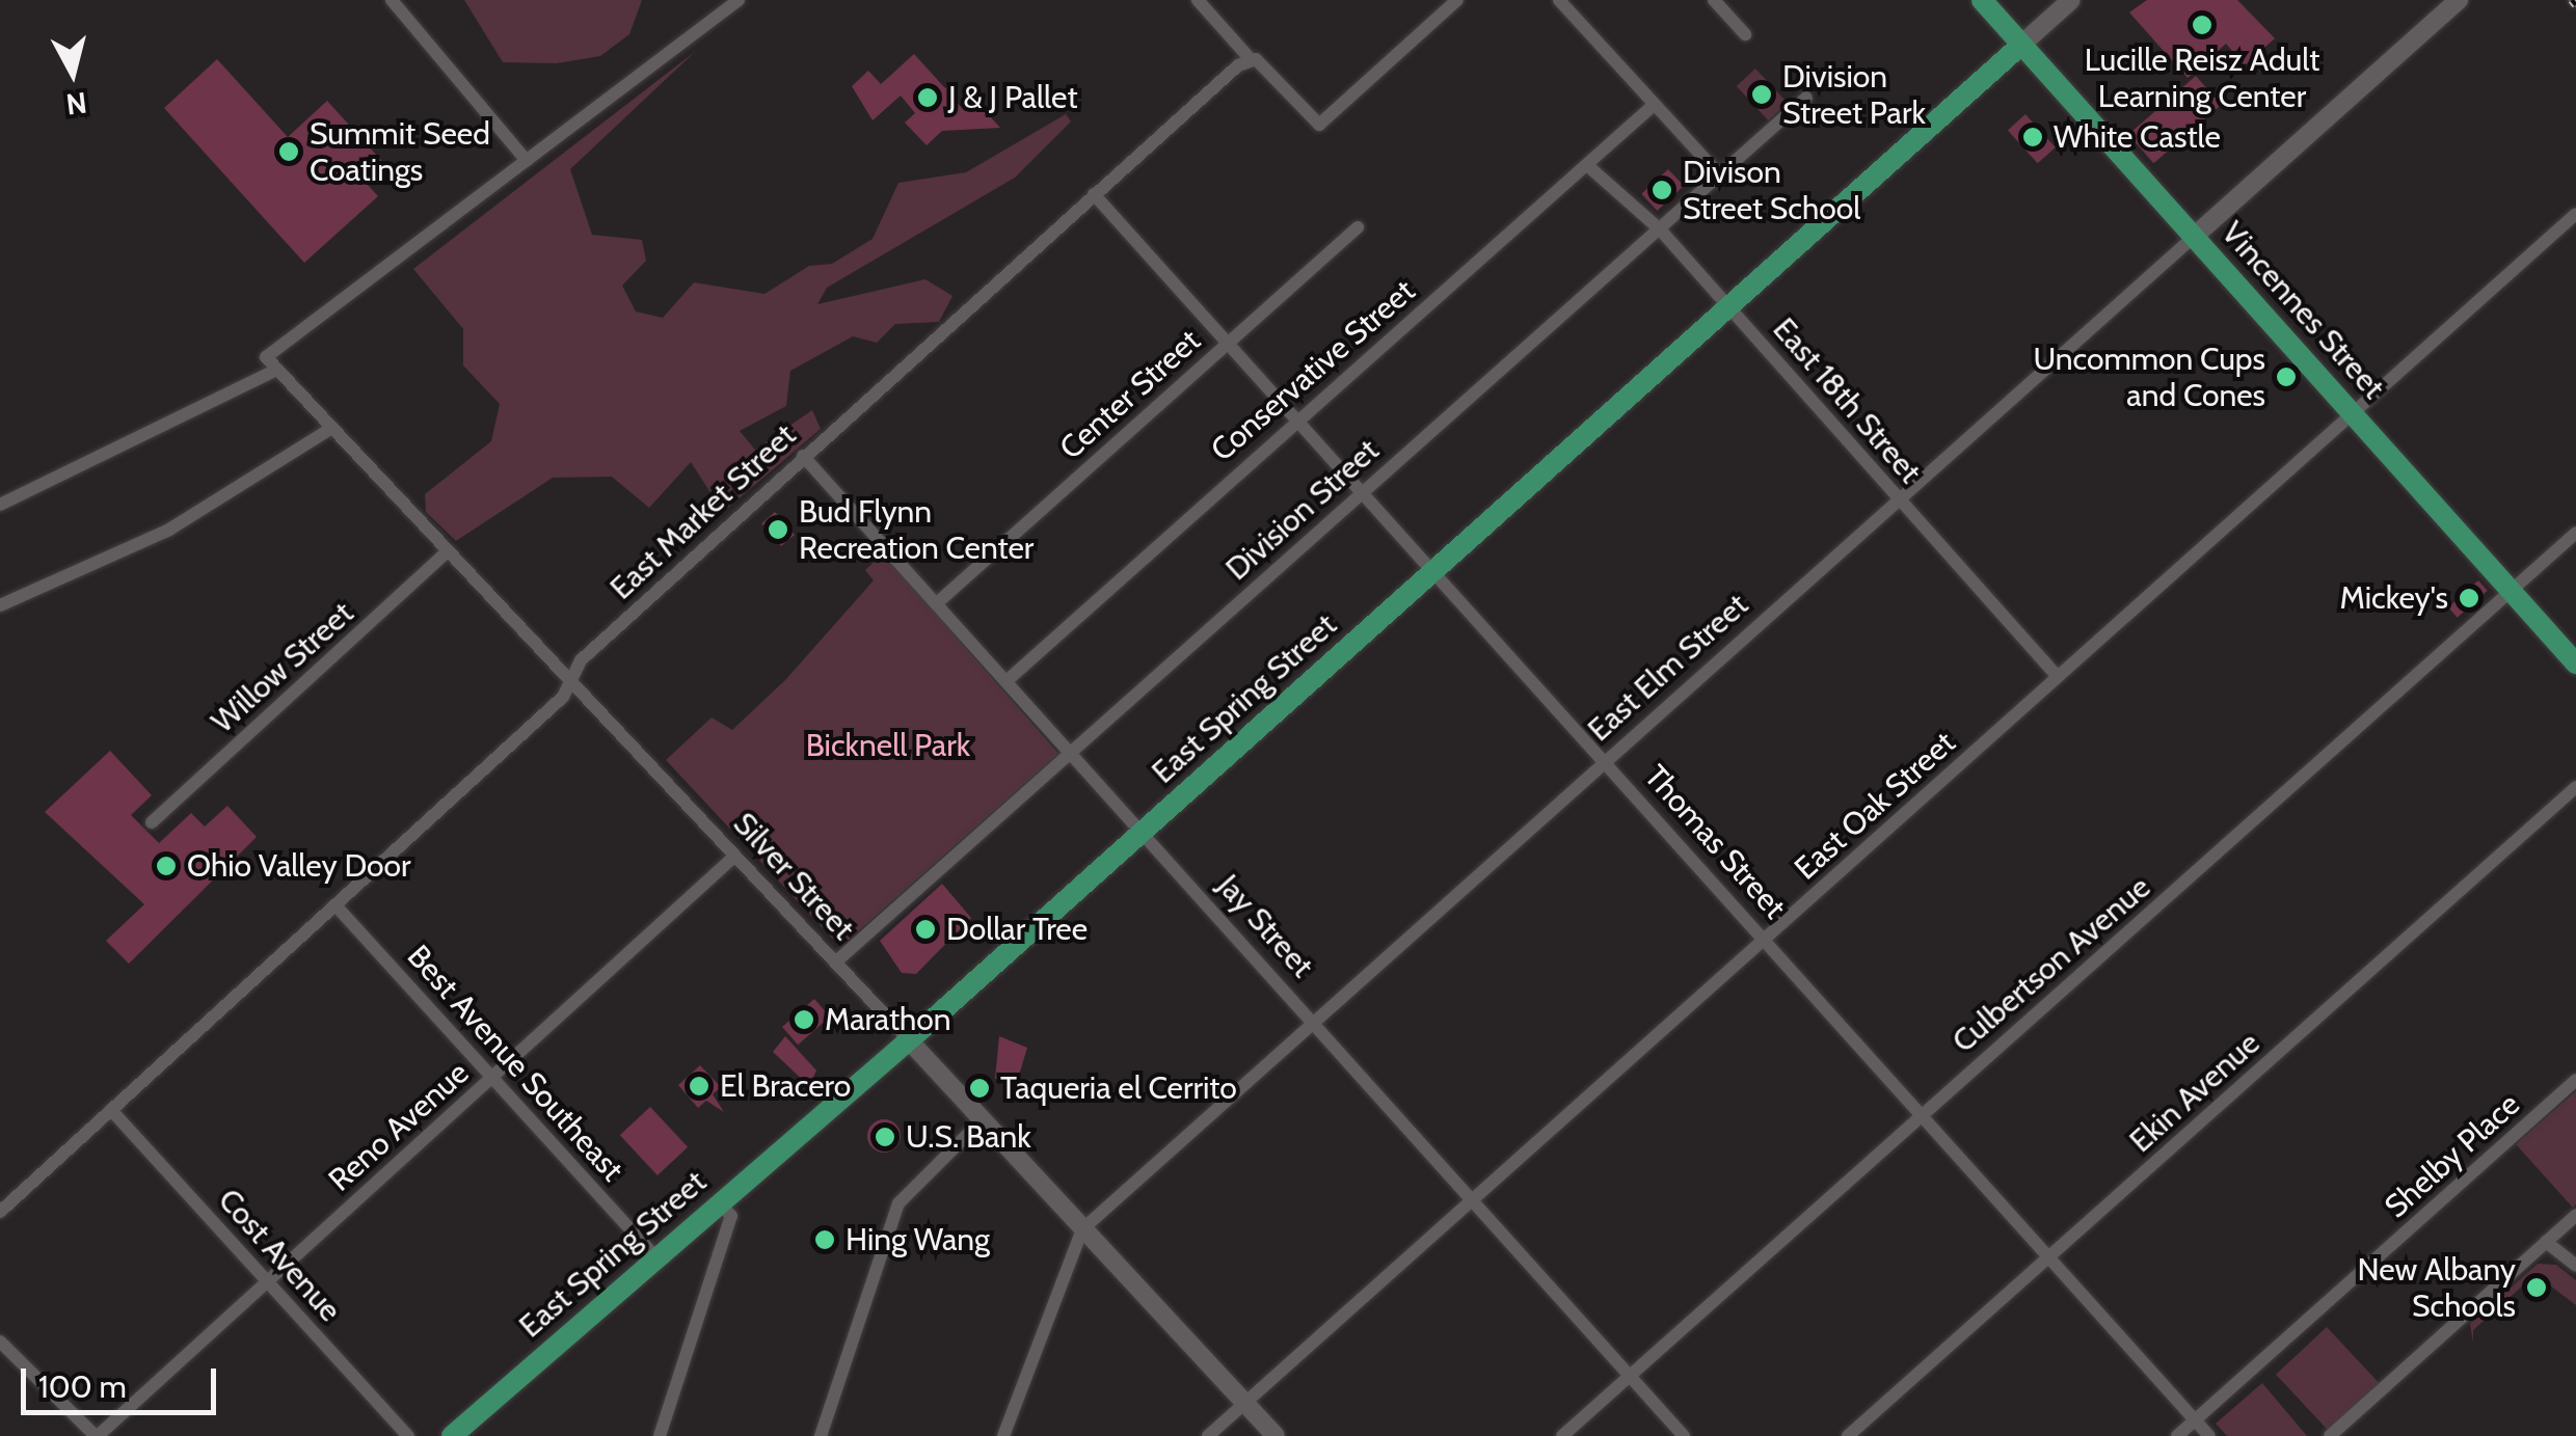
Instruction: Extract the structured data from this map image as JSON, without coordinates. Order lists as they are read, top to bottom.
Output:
{
  "streets": {
    "main road": [
      "Vincennes Street",
      "East Elm Street",
      "East Spring Street",
      "Silver Street"
    ],
    "street": [
      "Conservative Street",
      "Center Street",
      "East 18th Street",
      "Division Street",
      "East Market Street",
      "Willow Street",
      "East Oak Street",
      "Thomas Street",
      "Jay Street",
      "Culbertson Avenue",
      "Best Avenue Southeast",
      "Ekin Avenue",
      "Reno Avenue",
      "Shelby Place",
      "Cost Avenue"
    ]
  },
  "crossings": [
    ["Vincennes Street", "East Elm Street"],
    ["Vincennes Street", "East Spring Street"],
    ["Vincennes Street", "East Oak Street"],
    ["Vincennes Street", "Culbertson Avenue"],
    ["Conservative Street", "East 18th Street"],
    ["Conservative Street", "Thomas Street"],
    ["Conservative Street", "Jay Street"],
    ["Center Street", "Thomas Street"],
    ["Center Street", "Jay Street"],
    ["East 18th Street", "Division Street"],
    ["East 18th Street", "East Elm Street"],
    ["East 18th Street", "East Spring Street"],
    ["East 18th Street", "East Oak Street"],
    ["Division Street", "Thomas Street"],
    ["Division Street", "Silver Street"],
    ["Division Street", "Jay Street"],
    ["East Market Street", "Thomas Street"],
    ["East Market Street", "Silver Street"],
    ["East Market Street", "Jay Street"],
    ["East Market Street", "Best Avenue Southeast"],
    ["East Market Street", "Cost Avenue"],
    ["Willow Street", "Silver Street"],
    ["East Elm Street", "Thomas Street"],
    ["East Elm Street", "Silver Street"],
    ["East Elm Street", "Jay Street"],
    ["East Spring Street", "Thomas Street"],
    ["East Spring Street", "Silver Street"],
    ["East Spring Street", "Jay Street"],
    ["East Spring Street", "Best Avenue Southeast"],
    ["East Oak Street", "Thomas Street"],
    ["East Oak Street", "Silver Street"],
    ["East Oak Street", "Jay Street"],
    ["Thomas Street", "Culbertson Avenue"],
    ["Thomas Street", "Ekin Avenue"],
    ["Thomas Street", "Shelby Place"],
    ["Silver Street", "Reno Avenue"],
    ["Jay Street", "Culbertson Avenue"],
    ["Best Avenue Southeast", "Reno Avenue"],
    ["Reno Avenue", "Cost Avenue"]
  ],
  "parks": ["Bicknell Park"],
  "places": [
    "Lucille Reisz Adult Learning Center",
    "Division Street Park",
    "J & J Pallet",
    "White Castle",
    "Summit Seed Coatings",
    "Divison Street School",
    "Uncommon Cups and Cones",
    "Bud Flynn Recreation Center",
    "Mickey's",
    "Ohio Valley Door",
    "Dollar Tree",
    "Marathon",
    "El Bracero",
    "Taqueria el Cerrito",
    "U.S. Bank",
    "Hing Wang",
    "New Albany Schools"
  ],
  "scale_bar": "100 m",
  "north": "bottom"
}
